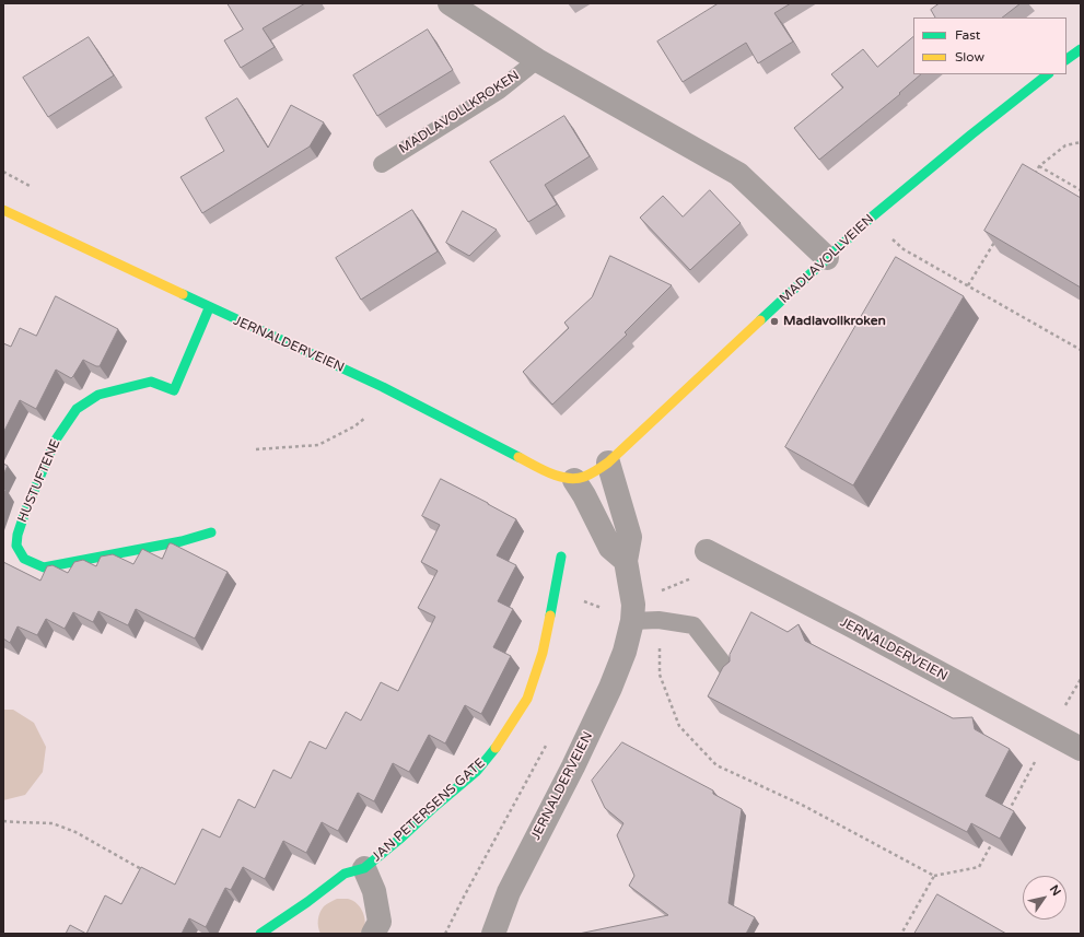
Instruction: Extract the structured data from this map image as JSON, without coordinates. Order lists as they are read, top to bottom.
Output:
{
  "streets": {
    "street": [
      "MADLAVOLLKROKEN",
      "MADLAVOLLVEIEN",
      "JERNALDERVEIEN",
      "HUSTUFTENE",
      "JAN PETERSENS GATE"
    ]
  },
  "crossings": [
    ["MADLAVOLLKROKEN", "MADLAVOLLVEIEN"],
    ["MADLAVOLLVEIEN", "JERNALDERVEIEN"],
    ["JERNALDERVEIEN", "HUSTUFTENE"]
  ],
  "places": ["Madlavollkroken"],
  "legend": ["Fast", "Slow"],
  "north": "top right"
}
